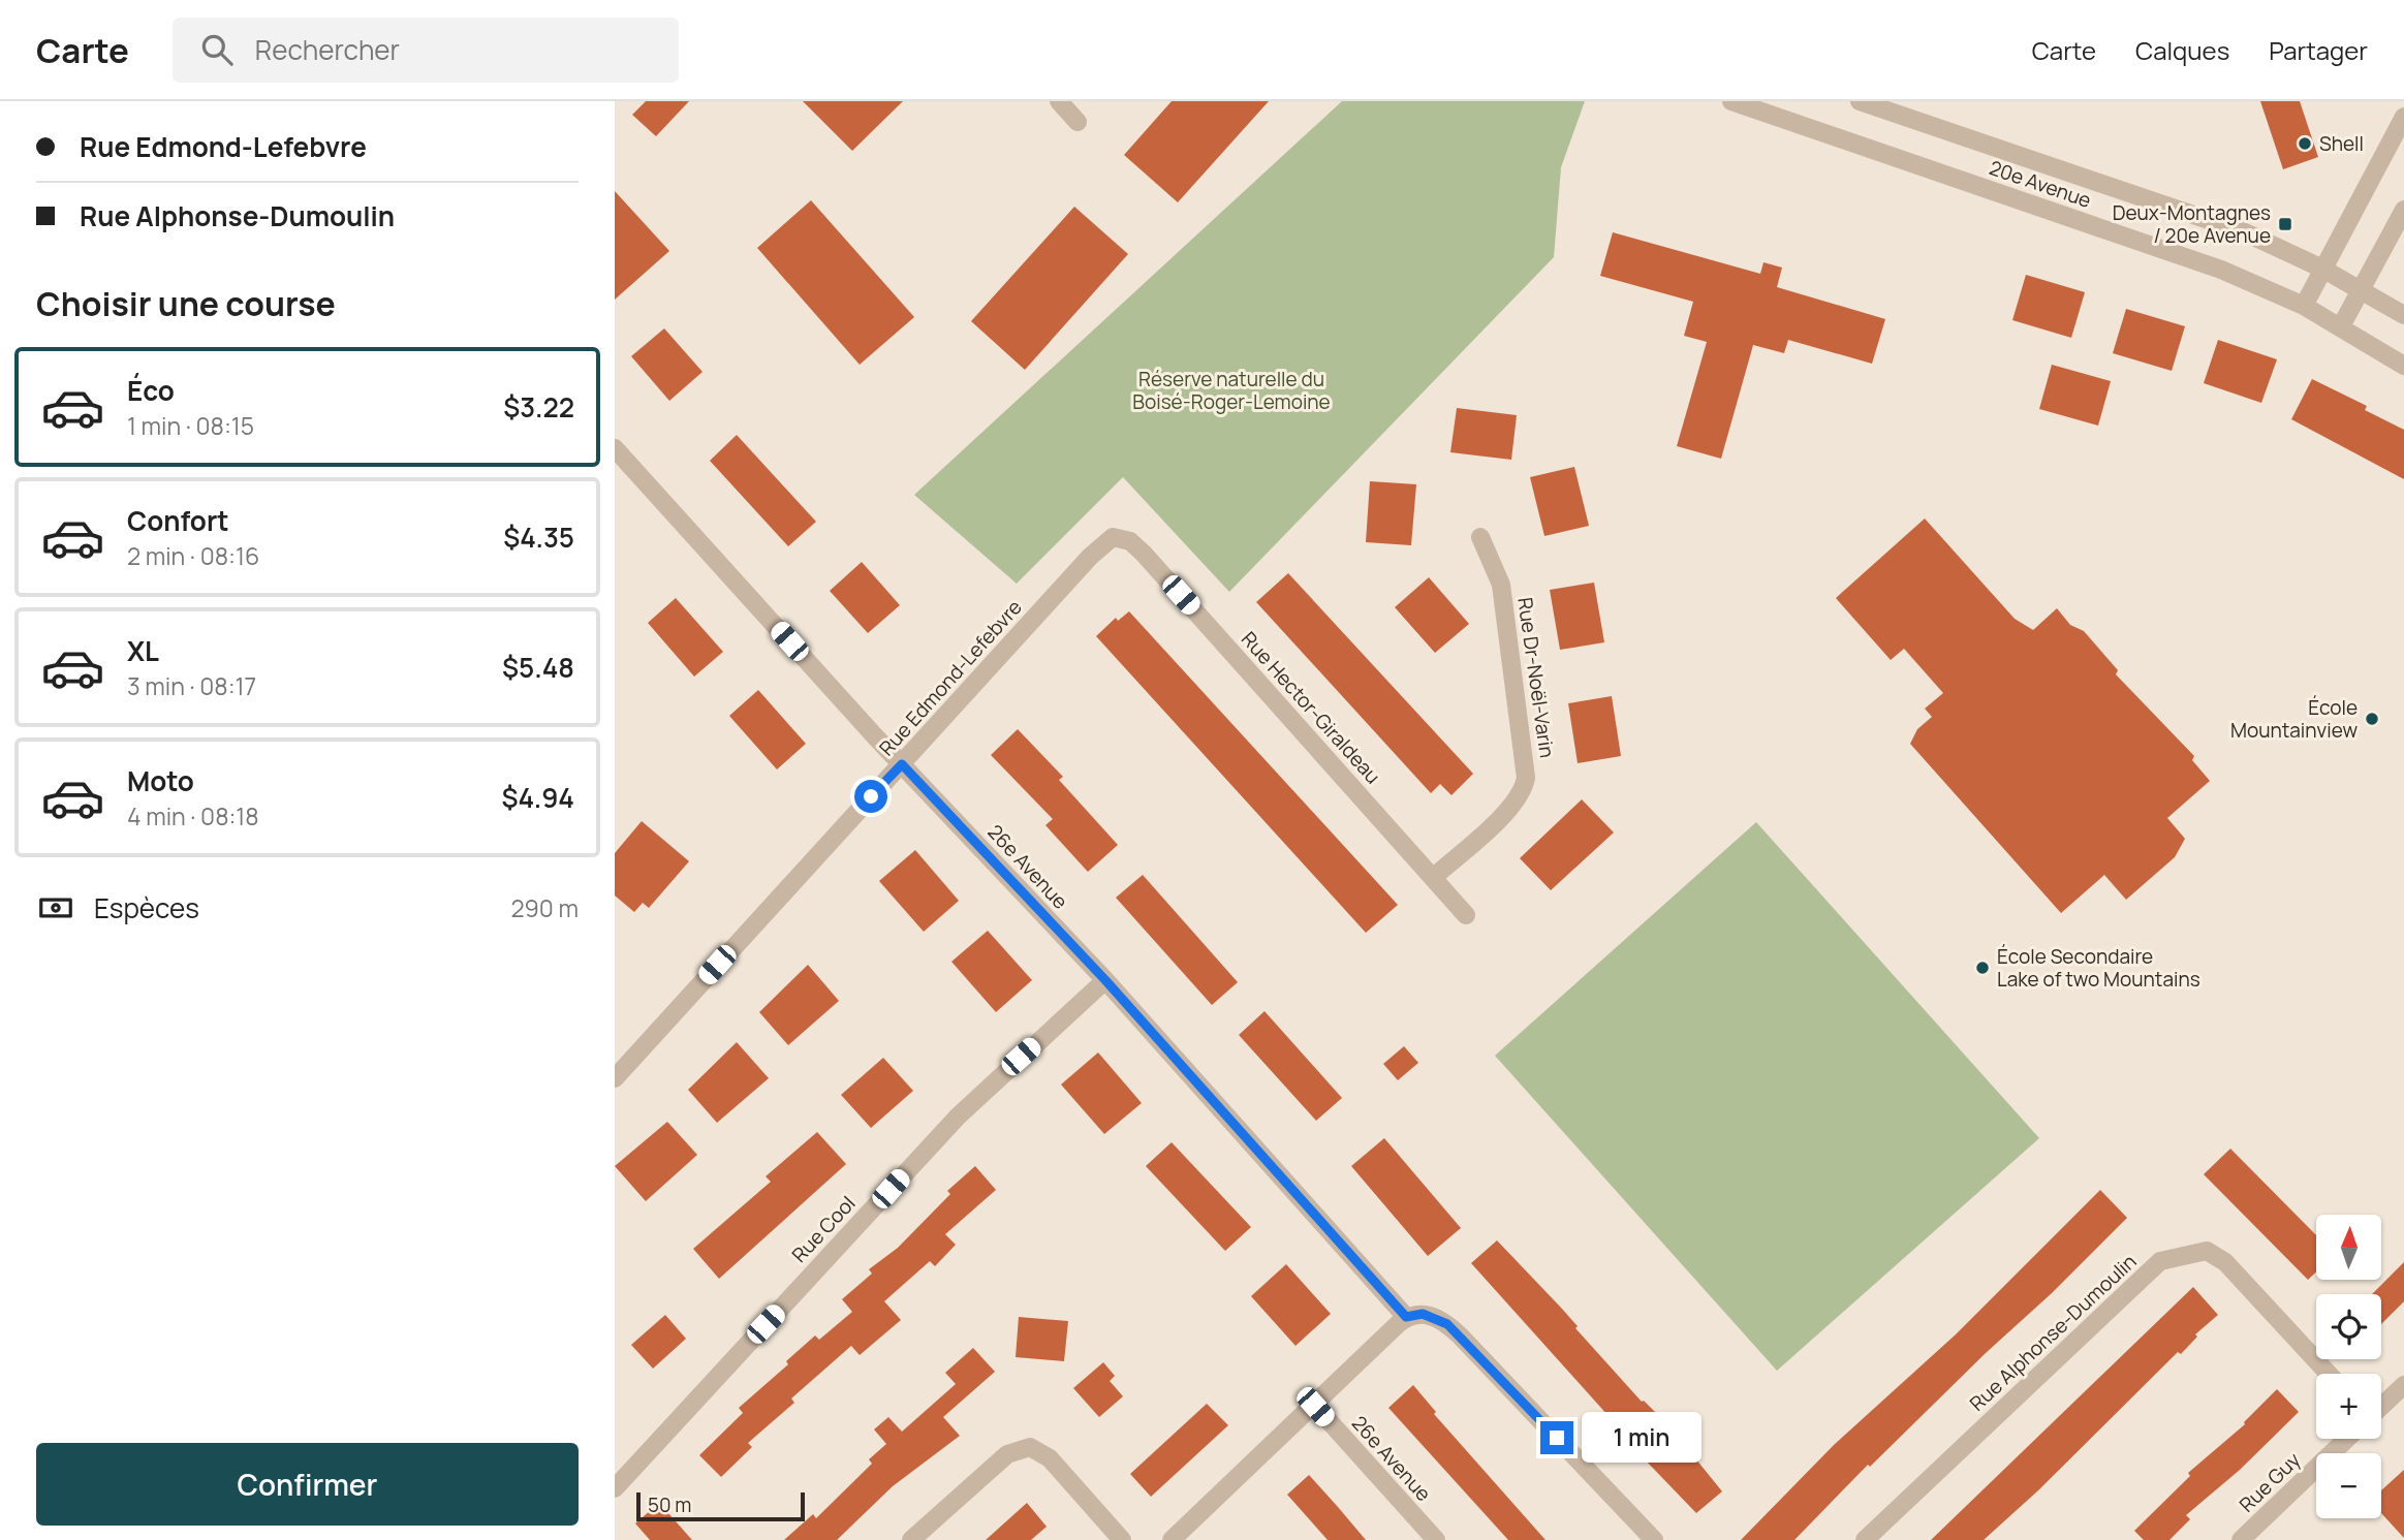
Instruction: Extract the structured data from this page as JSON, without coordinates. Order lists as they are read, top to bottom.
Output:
{
  "streets": {
    "street": [
      "20e Avenue",
      "Rue Edmond-Lefebvre",
      "Rue Dr-Noël-Varin",
      "Rue Hector-Giraldeau",
      "26e Avenue",
      "Rue Cool",
      "Rue Alphonse-Dumoulin",
      "Rue Guy"
    ]
  },
  "crossings": [
    ["Rue Edmond-Lefebvre", "Rue Hector-Giraldeau"],
    ["Rue Edmond-Lefebvre", "26e Avenue"],
    ["Rue Dr-Noël-Varin", "Rue Hector-Giraldeau"],
    ["26e Avenue", "Rue Cool"]
  ],
  "parks": ["Réserve naturelle du Boisé-Roger-Lemoine"],
  "places": {
    "other": ["Shell", "École Mountainview", "École Secondaire Lake of two Mountains"],
    "transit": ["Deux-Montagnes / 20e Avenue"]
  },
  "scale_bar": "50 m",
  "north": "top",
  "page": {
    "header": "Carte",
    "search": "Rechercher",
    "nav": ["Carte", "Calques", "Partager"],
    "banner": ["Rue Edmond-Lefebvre", "Rue Alphonse-Dumoulin"],
    "heading": "Choisir une course",
    "list": [
      {
        "name": "Éco",
        "note": "1 min · 08:15",
        "value": "$3.22"
      },
      {
        "name": "Confort",
        "note": "2 min · 08:16",
        "value": "$4.35"
      },
      {
        "name": "XL",
        "note": "3 min · 08:17",
        "value": "$5.48"
      },
      {
        "name": "Moto",
        "note": "4 min · 08:18",
        "value": "$4.94"
      }
    ],
    "pay": ["Espèces", "290 m"],
    "map_buttons": ["+", "−"],
    "bubble": "1 min",
    "buttons": "Confirmer",
    "scale": "50 m"
  }
}
